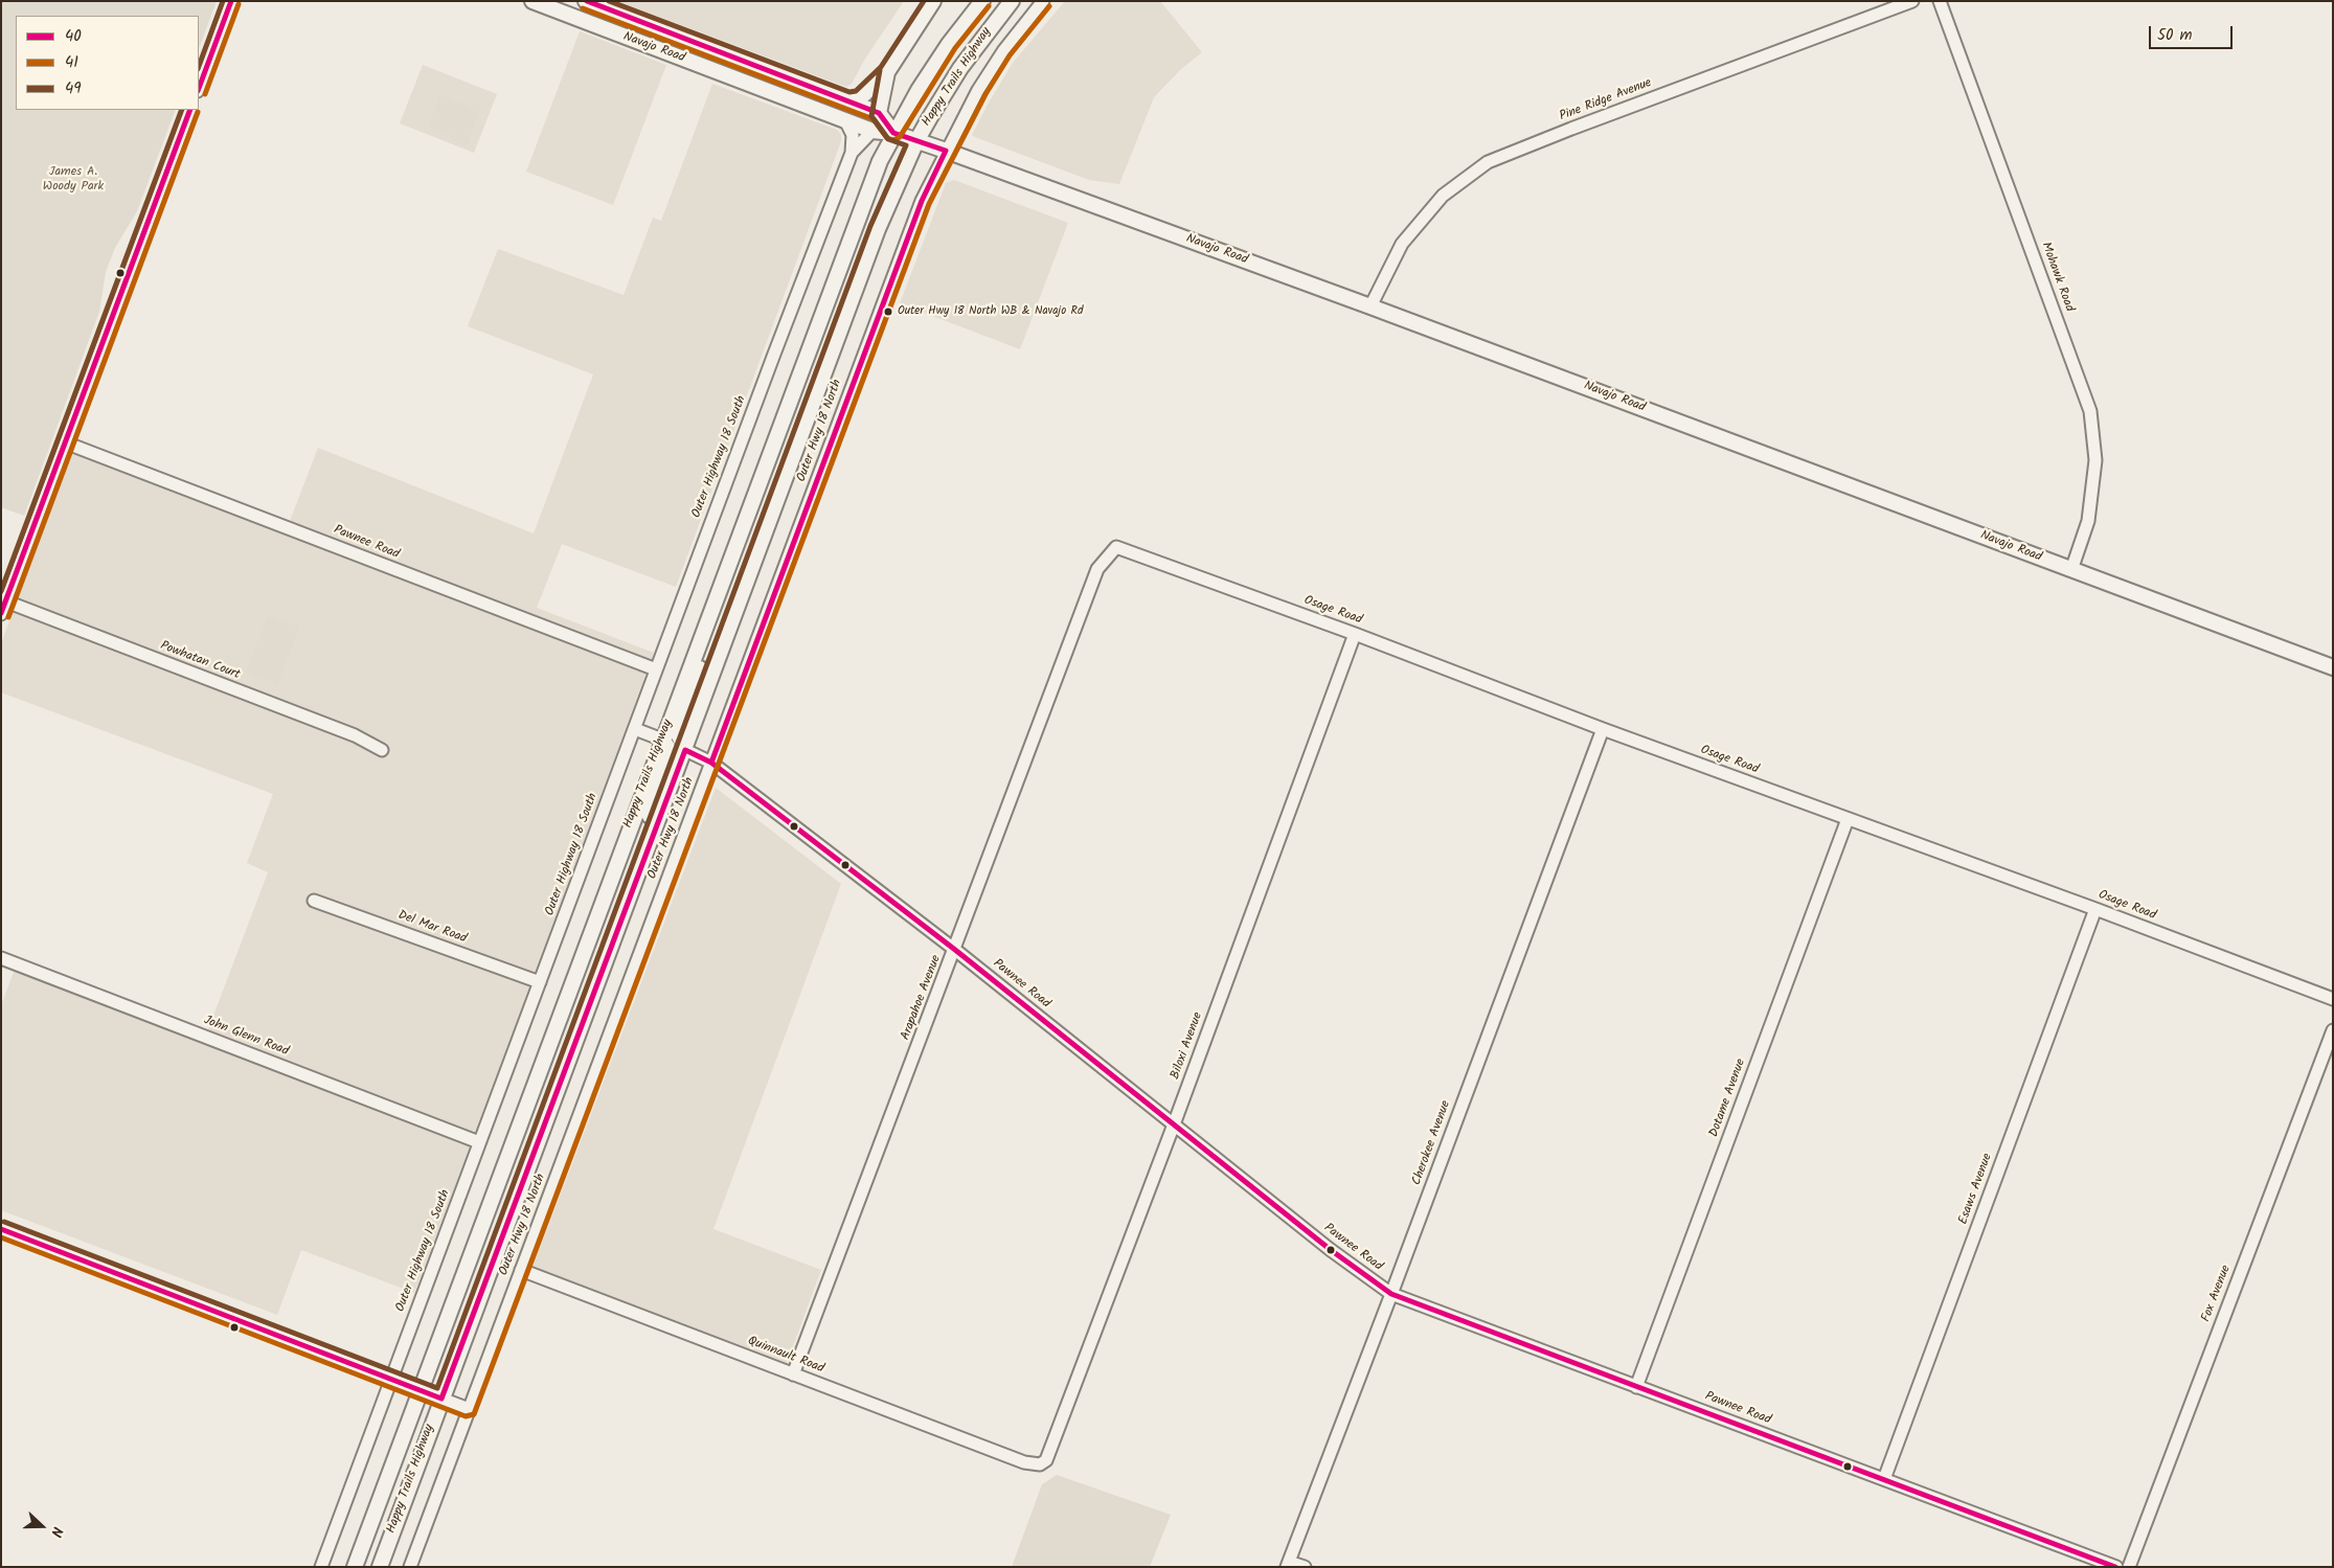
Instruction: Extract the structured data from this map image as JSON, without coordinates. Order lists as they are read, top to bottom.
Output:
{
  "streets": {
    "main road": ["Navajo Road", "Happy Trails Highway"],
    "street": [
      "Pine Ridge Avenue",
      "Mohawk Road",
      "Outer Hwy 18 North",
      "Outer Highway 18 South",
      "Pawnee Road",
      "Osage Road",
      "Powhatan Court",
      "Del Mar Road",
      "Arapahoe Avenue",
      "John Glenn Road",
      "Biloxi Avenue",
      "Dotame Avenue",
      "Cherokee Avenue",
      "Esaws Avenue",
      "Fox Avenue",
      "Quinnault Road"
    ]
  },
  "crossings": [
    ["Navajo Road", "Happy Trails Highway"],
    ["Navajo Road", "Pine Ridge Avenue"],
    ["Navajo Road", "Mohawk Road"],
    ["Navajo Road", "Outer Hwy 18 North"],
    ["Happy Trails Highway", "Pawnee Road"],
    ["Outer Hwy 18 North", "Pawnee Road"],
    ["Outer Hwy 18 North", "Quinnault Road"],
    ["Outer Highway 18 South", "Pawnee Road"],
    ["Outer Highway 18 South", "Del Mar Road"],
    ["Outer Highway 18 South", "John Glenn Road"],
    ["Pawnee Road", "Arapahoe Avenue"],
    ["Pawnee Road", "Biloxi Avenue"],
    ["Pawnee Road", "Dotame Avenue"],
    ["Pawnee Road", "Cherokee Avenue"],
    ["Pawnee Road", "Esaws Avenue"],
    ["Osage Road", "Arapahoe Avenue"],
    ["Osage Road", "Biloxi Avenue"],
    ["Osage Road", "Dotame Avenue"],
    ["Osage Road", "Cherokee Avenue"],
    ["Osage Road", "Esaws Avenue"],
    ["Arapahoe Avenue", "Quinnault Road"],
    ["Biloxi Avenue", "Quinnault Road"]
  ],
  "parks": ["James A. Woody Park"],
  "places": ["Outer Hwy 18 North WB & Navajo Rd"],
  "lines": ["transit line 40", "transit line 49", "transit line 41"],
  "legend": ["40", "41", "49"],
  "scale_bar": "50 m",
  "north": "right"
}
